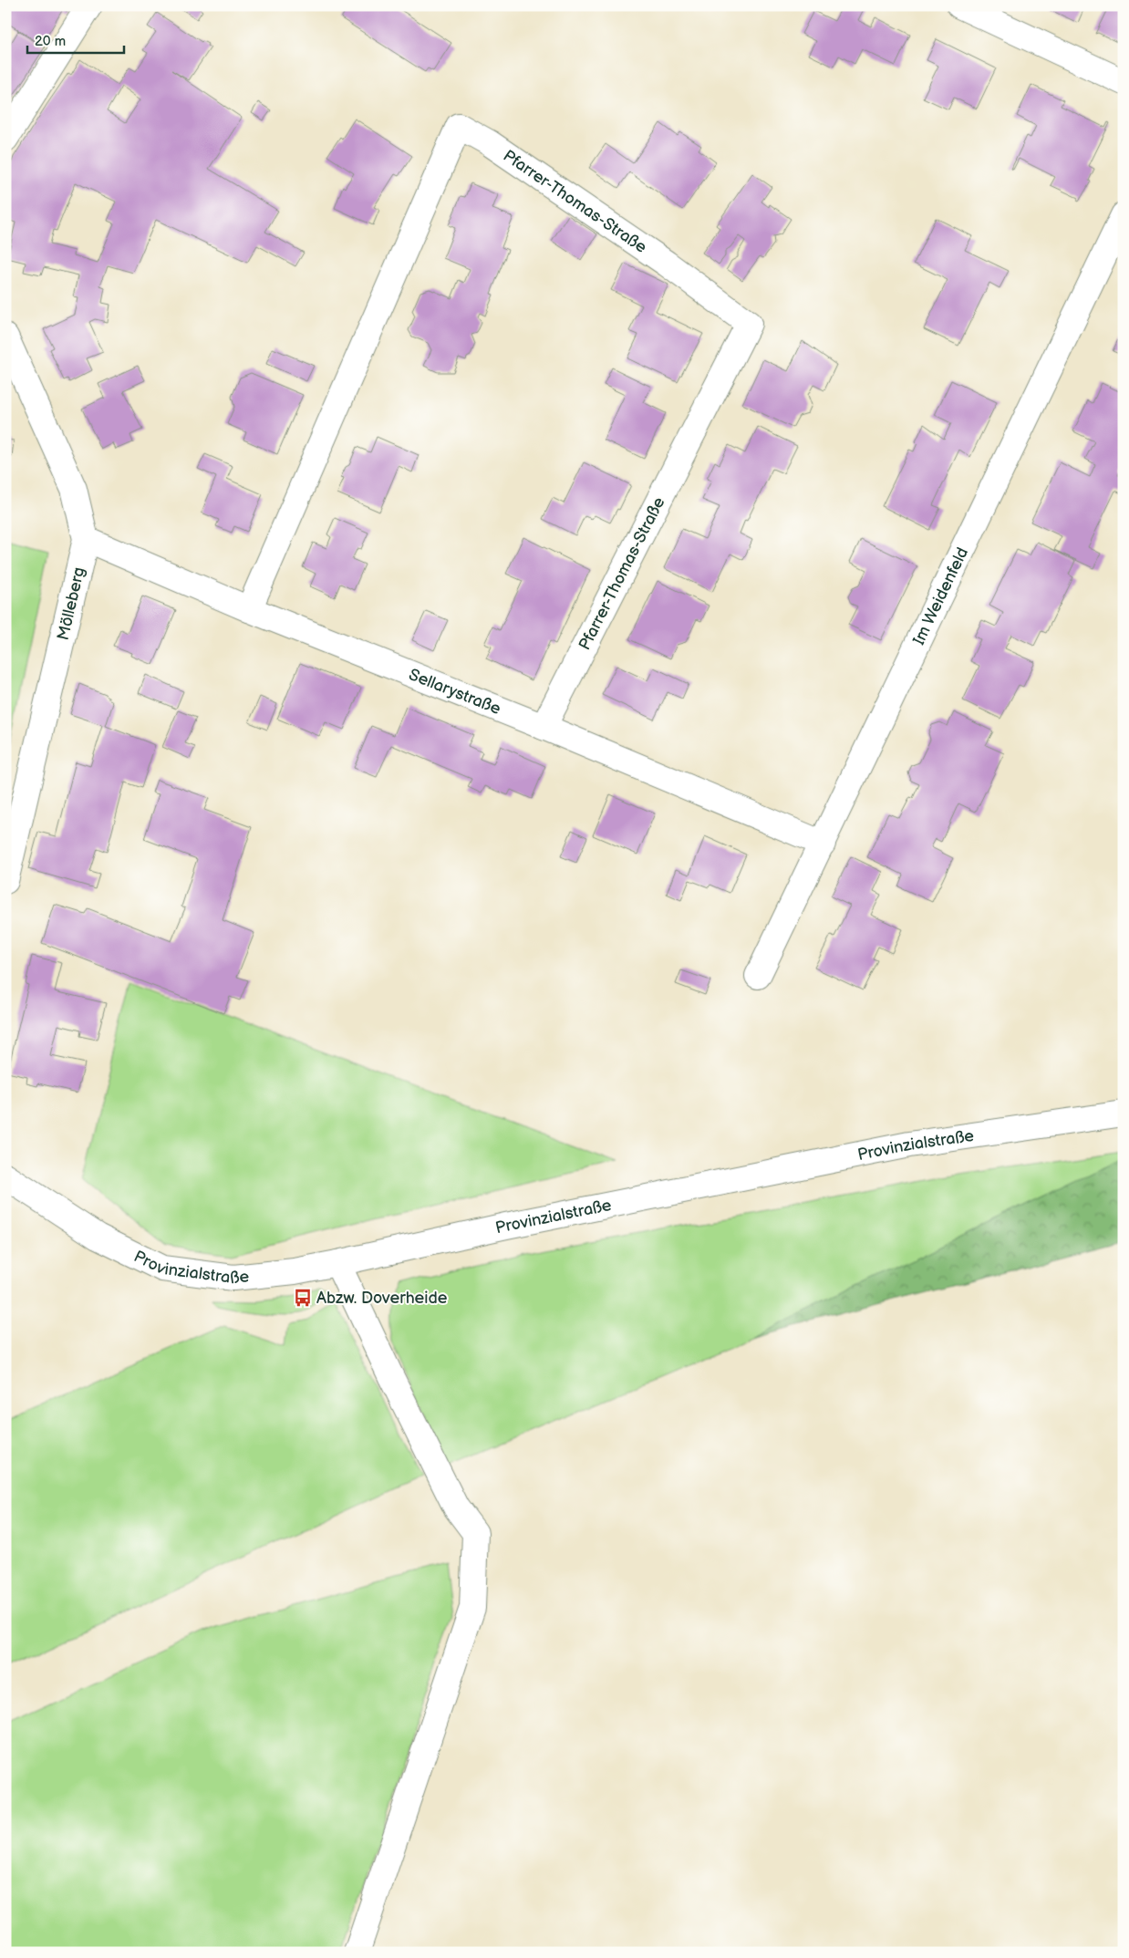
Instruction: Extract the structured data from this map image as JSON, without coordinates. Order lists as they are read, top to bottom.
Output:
{
  "streets": {
    "street": [
      "Pfarrer-Thomas-Straße",
      "Im Weidenfeld",
      "Mölleberg",
      "Sellarystraße",
      "Provinzialstraße"
    ]
  },
  "crossings": [
    ["Pfarrer-Thomas-Straße", "Sellarystraße"],
    ["Im Weidenfeld", "Sellarystraße"],
    ["Mölleberg", "Sellarystraße"]
  ],
  "places": {
    "bus stop": ["Abzw. Doverheide"]
  },
  "scale_bar": "20 m"
}
